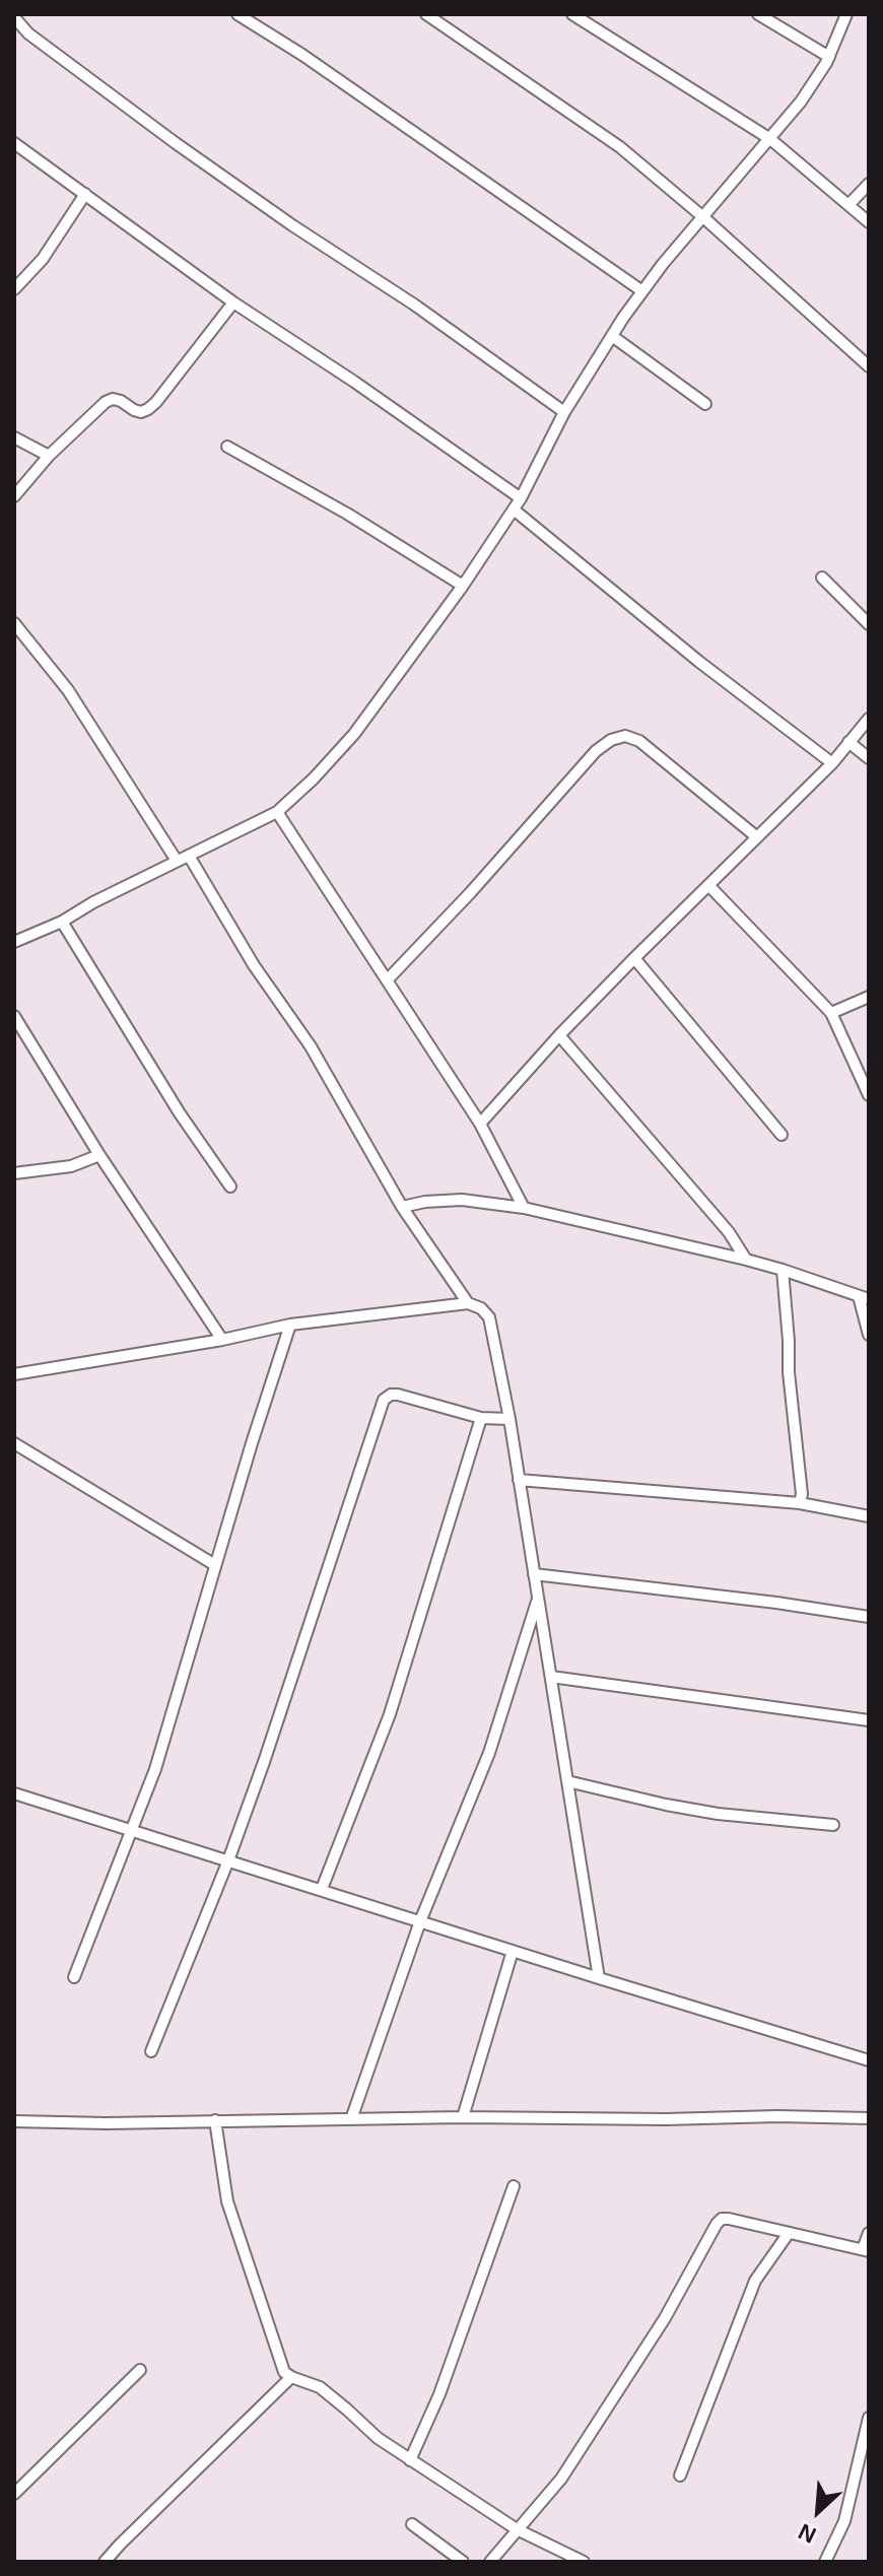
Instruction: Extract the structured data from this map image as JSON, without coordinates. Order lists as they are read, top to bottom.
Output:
{
  "north": "bottom left"
}
